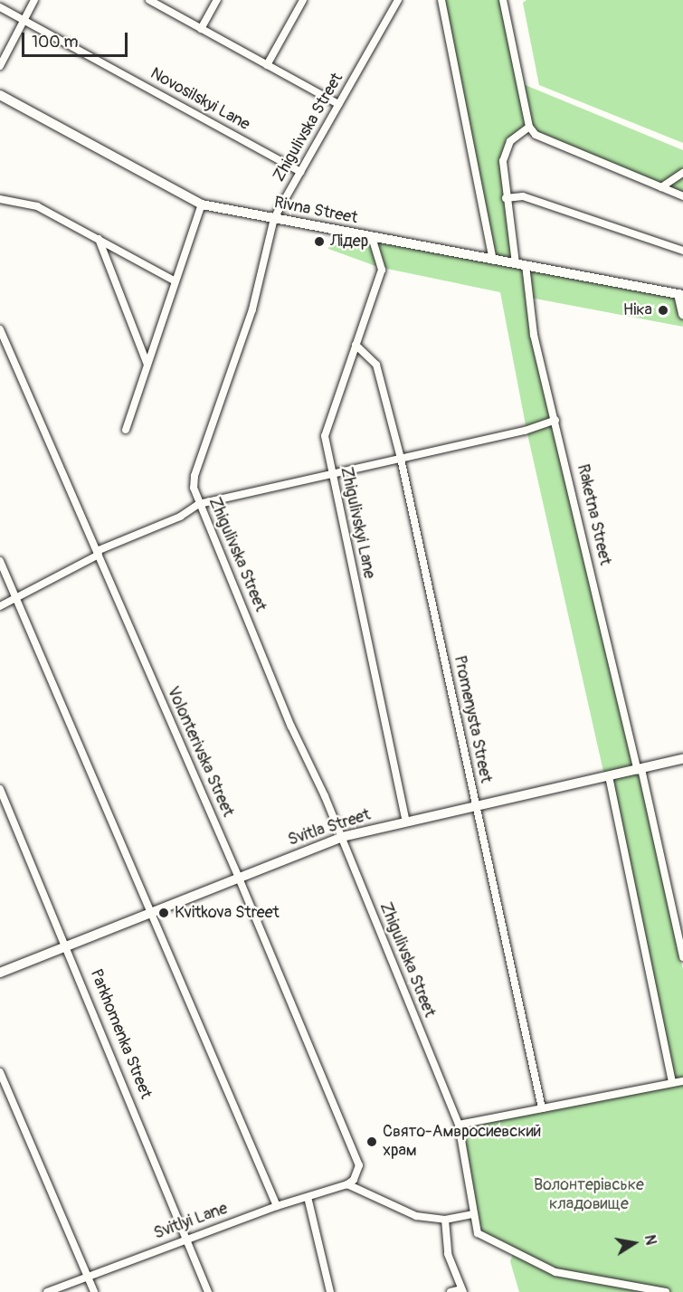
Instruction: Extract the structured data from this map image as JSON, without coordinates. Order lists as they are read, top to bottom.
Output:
{
  "streets": {
    "street": [
      "Novosilskyi Lane",
      "Zhigulivska Street",
      "Rivna Street",
      "Raketna Street",
      "Zhigulivskyi Lane",
      "Promenysta Street",
      "Volonterivska Street",
      "Svitla Street",
      "Parkhomenka Street",
      "Svitlyi Lane"
    ]
  },
  "crossings": [
    ["Novosilskyi Lane", "Zhigulivska Street"],
    ["Zhigulivska Street", "Rivna Street"],
    ["Zhigulivska Street", "Svitla Street"],
    ["Rivna Street", "Raketna Street"],
    ["Rivna Street", "Zhigulivskyi Lane"],
    ["Raketna Street", "Svitla Street"],
    ["Zhigulivskyi Lane", "Promenysta Street"],
    ["Zhigulivskyi Lane", "Svitla Street"],
    ["Promenysta Street", "Svitla Street"],
    ["Volonterivska Street", "Svitla Street"],
    ["Volonterivska Street", "Svitlyi Lane"],
    ["Svitla Street", "Parkhomenka Street"],
    ["Parkhomenka Street", "Svitlyi Lane"]
  ],
  "parks": ["Волонтерівське кладовище"],
  "places": [
    "Лідер",
    "Ніка",
    "Kvitkova Street",
    "Свято-Амвросиевский храм"
  ],
  "scale_bar": "100 m",
  "north": "right"
}
